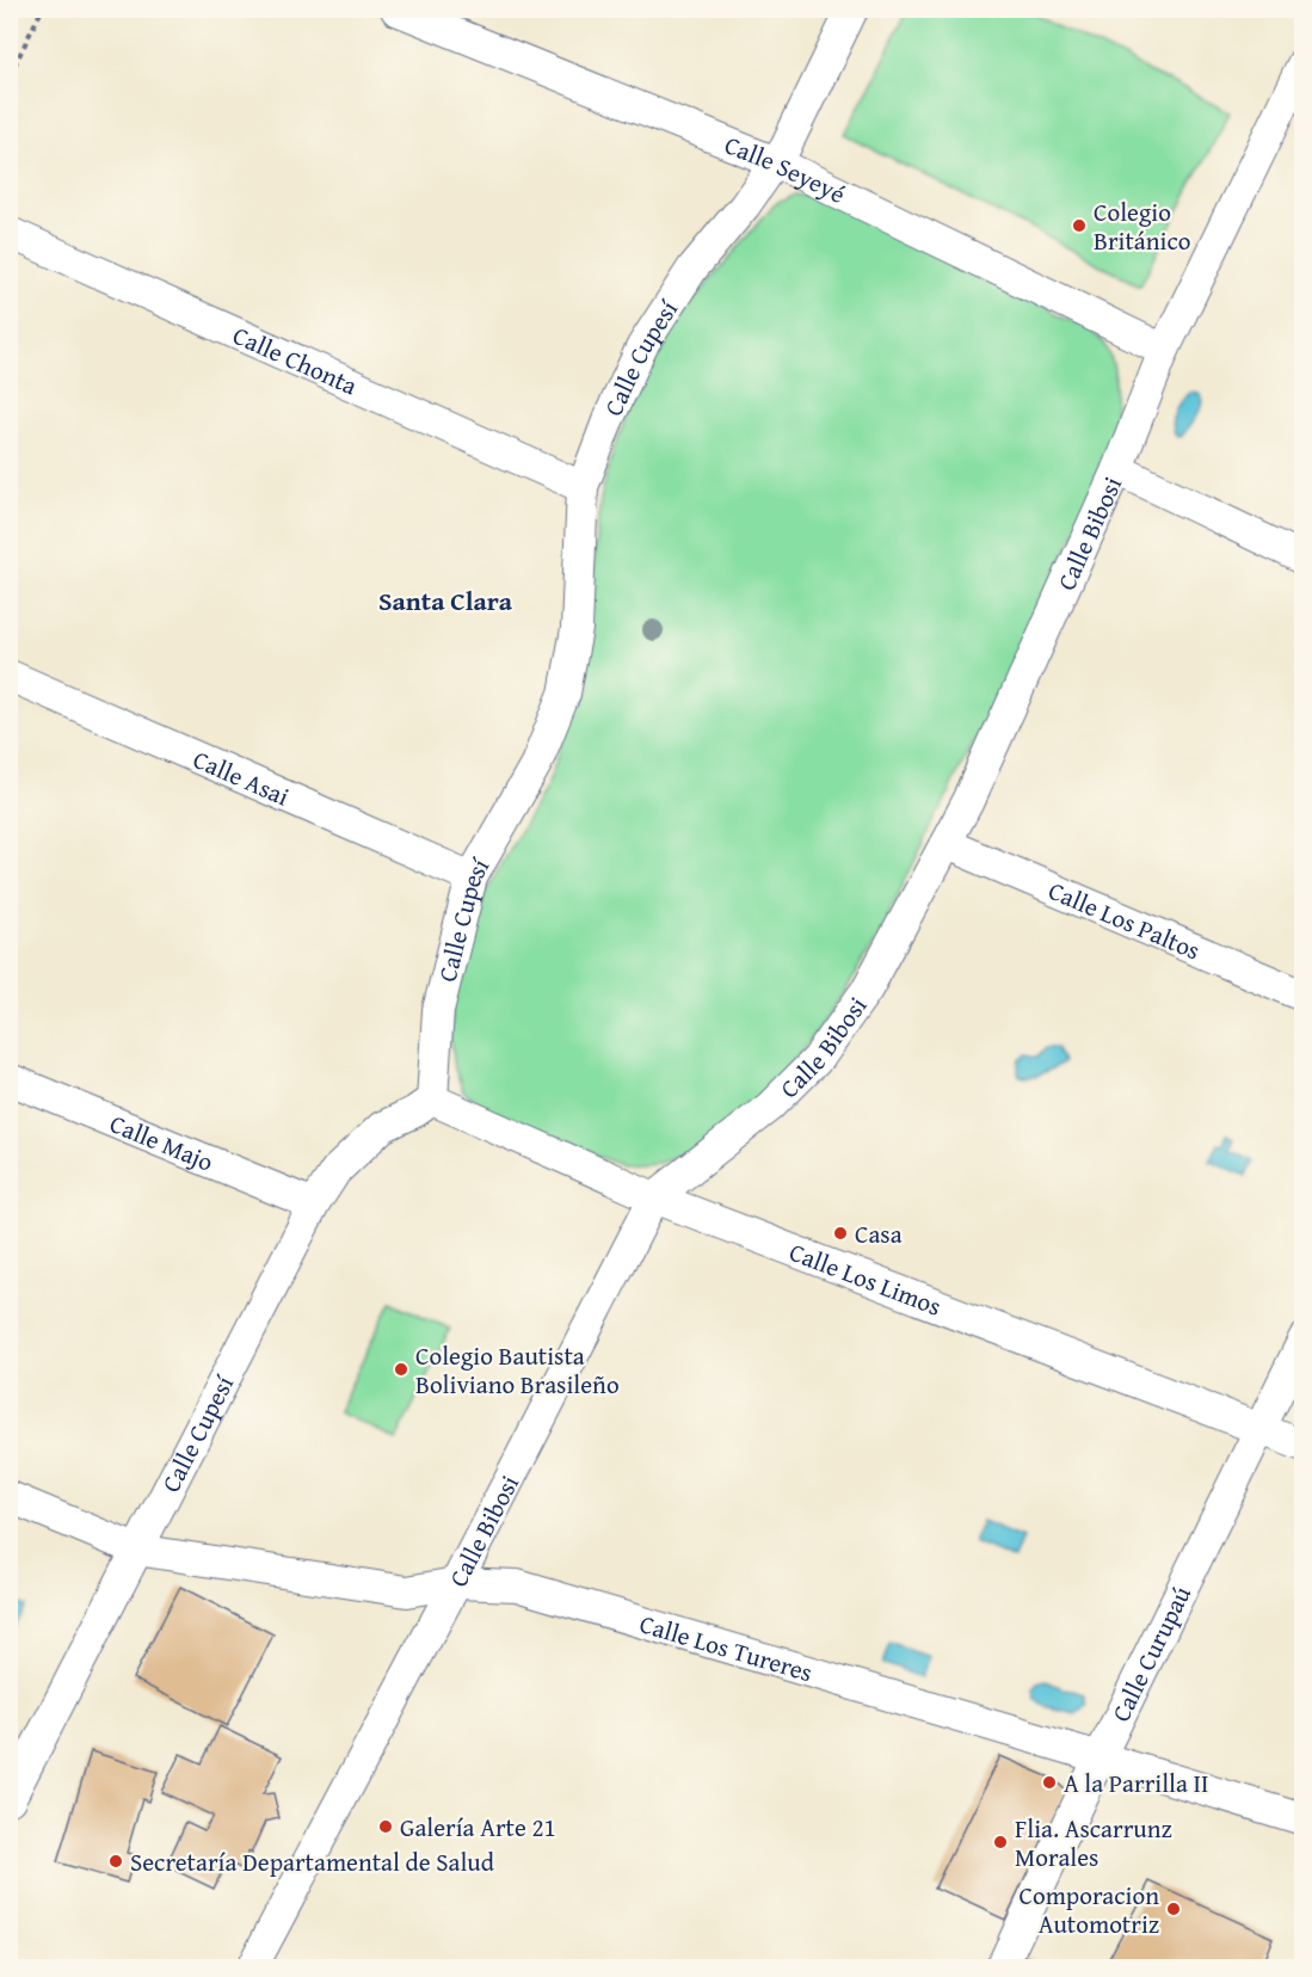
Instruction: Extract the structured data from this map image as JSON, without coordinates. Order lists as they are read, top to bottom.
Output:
{
  "streets": {
    "street": [
      "Calle Seyeyé",
      "Calle Cupesí",
      "Calle Chonta",
      "Calle Bibosi",
      "Calle Asai",
      "Calle Los Paltos",
      "Calle Majo",
      "Calle Los Limos",
      "Calle Los Tureres",
      "Calle Curupaú"
    ]
  },
  "crossings": [
    ["Calle Seyeyé", "Calle Cupesí"],
    ["Calle Seyeyé", "Calle Bibosi"],
    ["Calle Cupesí", "Calle Chonta"],
    ["Calle Cupesí", "Calle Asai"],
    ["Calle Cupesí", "Calle Majo"],
    ["Calle Cupesí", "Calle Los Limos"],
    ["Calle Cupesí", "Calle Los Tureres"],
    ["Calle Bibosi", "Calle Los Paltos"],
    ["Calle Bibosi", "Calle Los Limos"],
    ["Calle Bibosi", "Calle Los Tureres"],
    ["Calle Los Limos", "Calle Curupaú"],
    ["Calle Los Tureres", "Calle Curupaú"]
  ],
  "districts": ["Santa Clara"],
  "places": [
    "Colegio Británico",
    "Casa",
    "Colegio Bautista Boliviano Brasileño",
    "A la Parrilla II",
    "Galería Arte 21",
    "Flia. Ascarrunz Morales",
    "Secretaría Departamental de Salud",
    "Comporacion Automotriz"
  ]
}
